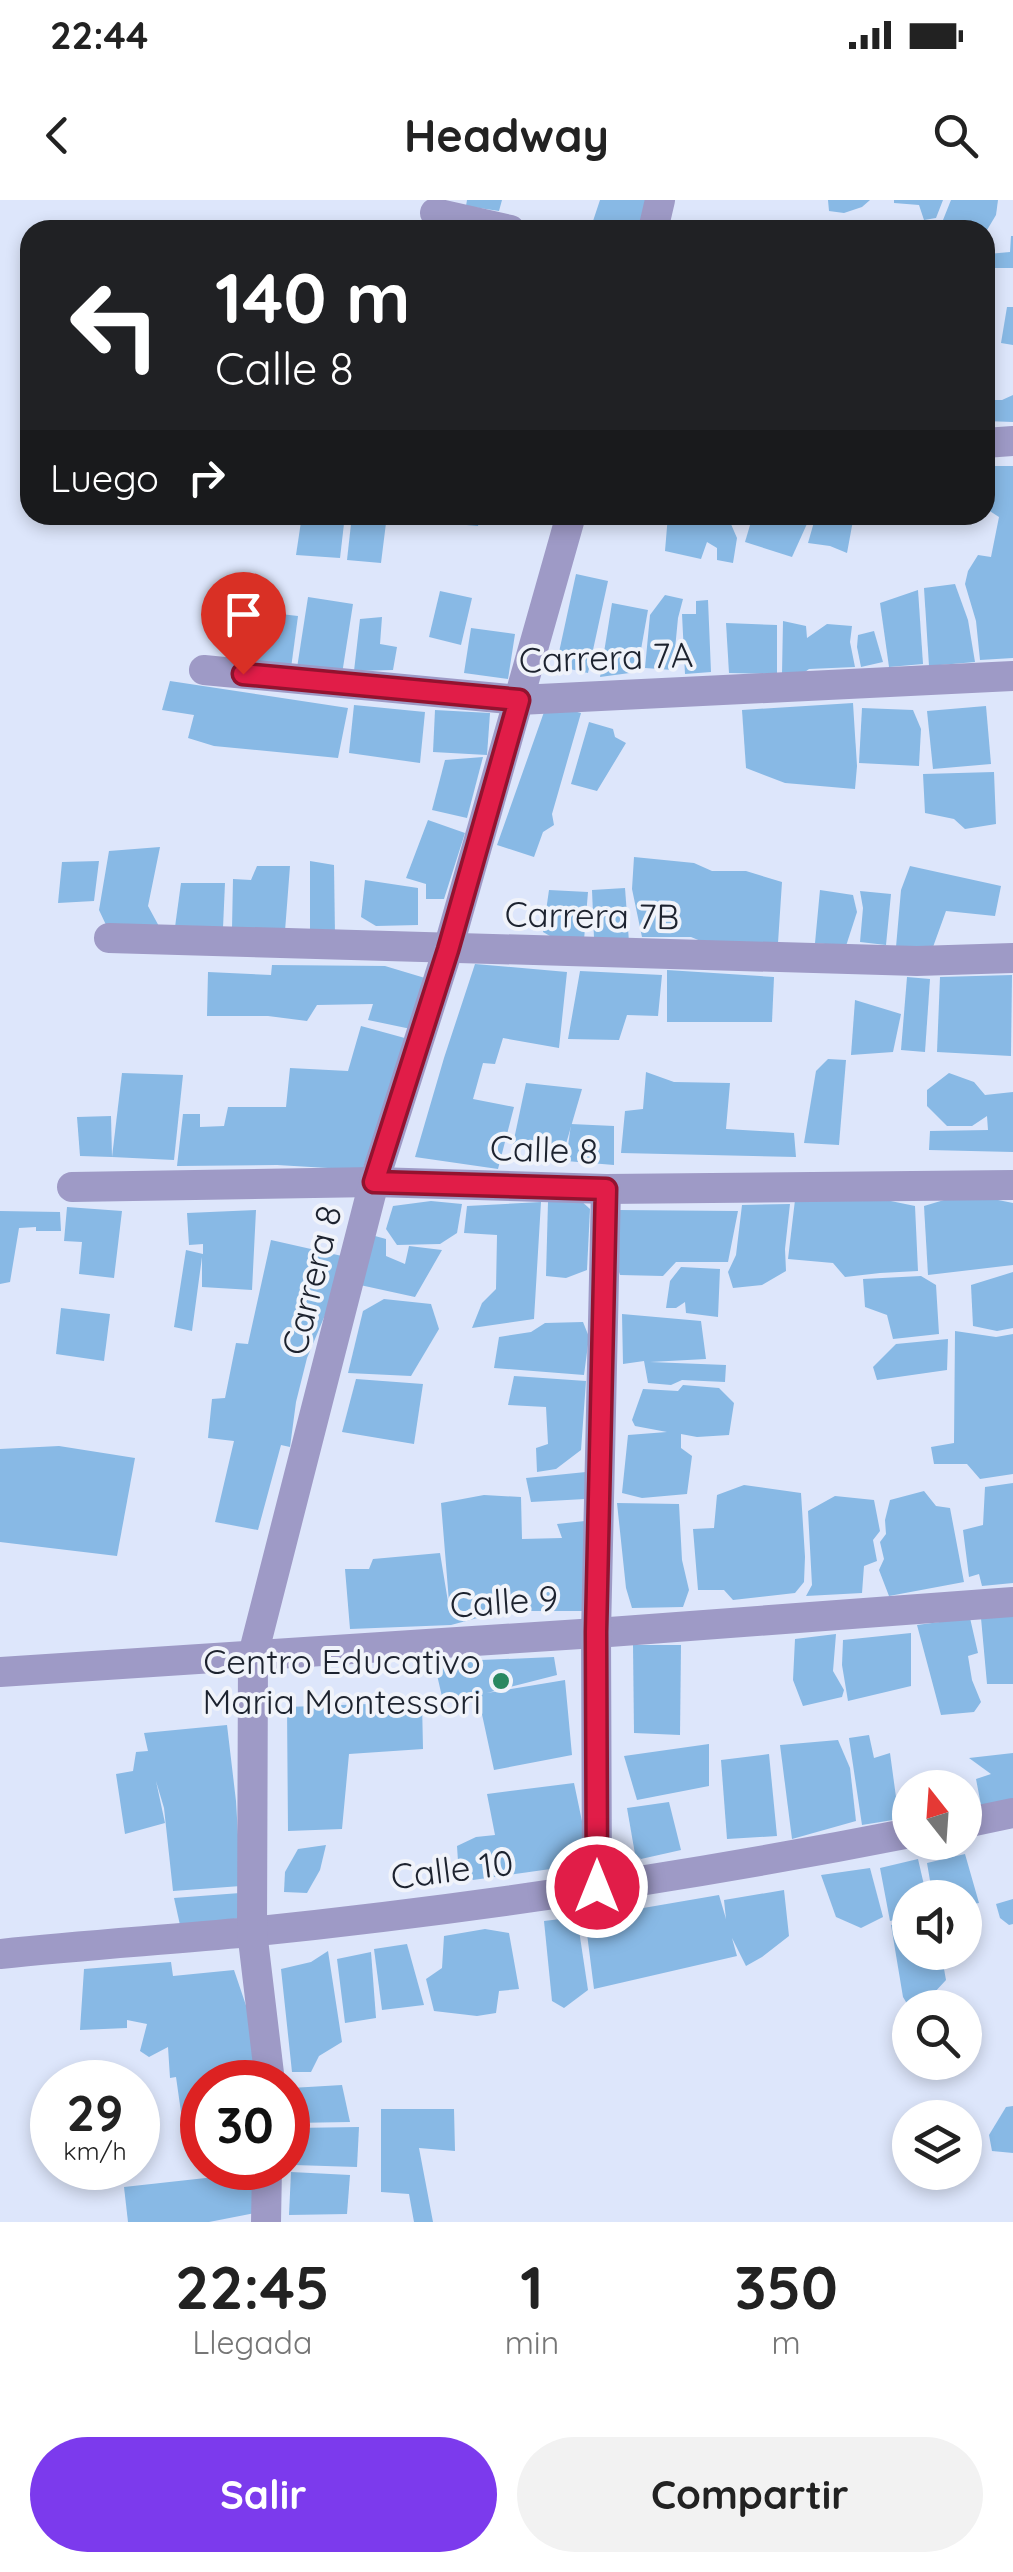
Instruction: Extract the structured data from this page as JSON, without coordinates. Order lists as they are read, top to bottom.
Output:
{
  "streets": {
    "street": [
      "Carrera 7A",
      "Carrera 7B",
      "Calle 8",
      "Carrera 8",
      "Calle 9",
      "Calle 10"
    ]
  },
  "crossings": [
    ["Carrera 7A", "Carrera 8"],
    ["Carrera 7B", "Carrera 8"],
    ["Calle 8", "Carrera 8"],
    ["Carrera 8", "Calle 9"],
    ["Carrera 8", "Calle 10"]
  ],
  "places": ["Centro Educativo Maria Montessori"],
  "north": "top",
  "page": {
    "status": "22:44",
    "header": "Headway",
    "turn": ["140 m", "Calle 8"],
    "then": "Luego",
    "speed": "29 km/h",
    "limit": "30",
    "eta": [
      "22:45",
      "Llegada",
      "1",
      "min",
      "350",
      "m"
    ],
    "buttons": ["Salir", "Compartir"]
  }
}
